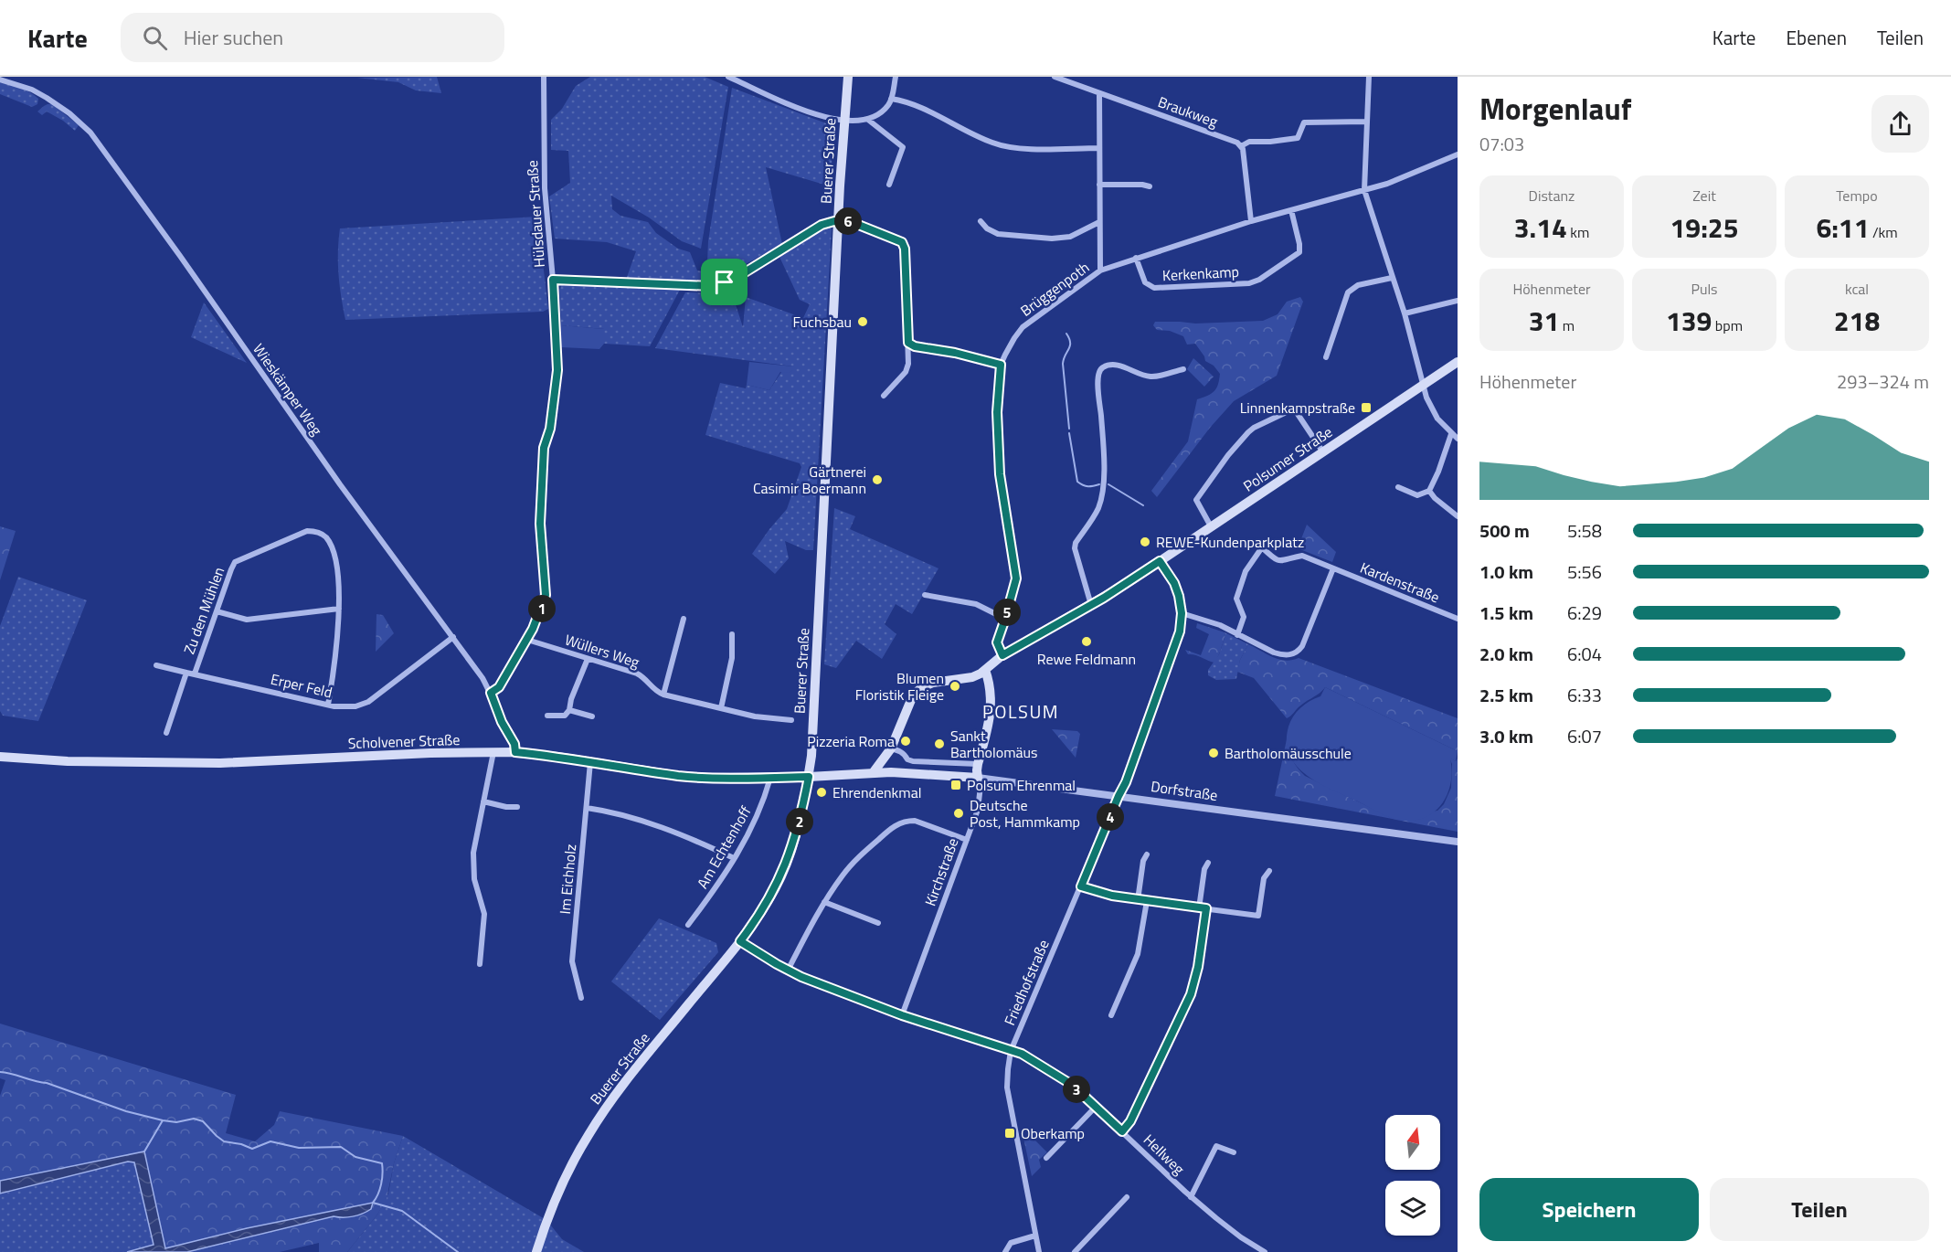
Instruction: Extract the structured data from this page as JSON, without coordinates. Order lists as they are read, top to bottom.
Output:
{
  "streets": {
    "main road": [
      "Buerer Straße",
      "Polsumer Straße",
      "Scholvener Straße",
      "Dorfstraße",
      "Kirchstraße"
    ],
    "street": [
      "Braukweg",
      "Hülsdauer Straße",
      "Kerkenkamp",
      "Brüggenpoth",
      "Wieskämper Weg",
      "Kardenstraße",
      "Zu den Mühlen",
      "Wüllers Weg",
      "Erper Feld",
      "Am Echtenhoff",
      "Im Eichholz",
      "Friedhofstraße",
      "Hellweg"
    ]
  },
  "crossings": [
    ["Buerer Straße", "Scholvener Straße"],
    ["Buerer Straße", "Dorfstraße"],
    ["Hülsdauer Straße", "Wieskämper Weg"],
    ["Hülsdauer Straße", "Wüllers Weg"],
    ["Kerkenkamp", "Brüggenpoth"],
    ["Brüggenpoth", "Polsumer Straße"],
    ["Wieskämper Weg", "Erper Feld"],
    ["Wieskämper Weg", "Scholvener Straße"],
    ["Polsumer Straße", "Kirchstraße"],
    ["Zu den Mühlen", "Erper Feld"],
    ["Scholvener Straße", "Dorfstraße"],
    ["Scholvener Straße", "Am Echtenhoff"],
    ["Scholvener Straße", "Im Eichholz"],
    ["Dorfstraße", "Kirchstraße"],
    ["Dorfstraße", "Friedhofstraße"],
    ["Friedhofstraße", "Hellweg"]
  ],
  "districts": ["POLSUM"],
  "places": {
    "other": [
      "Fuchsbau",
      "Gärtnerei Casimir Boermann",
      "REWE-Kundenparkplatz",
      "Rewe Feldmann",
      "Blumen Floristik Fleige",
      "Pizzeria Roma",
      "Sankt Bartholomäus",
      "Bartholomäusschule",
      "Ehrendenkmal",
      "Deutsche Post, Hammkamp"
    ],
    "transit": ["Linnenkampstraße", "Polsum Ehrenmal", "Oberkamp"]
  },
  "north": "top",
  "page": {
    "header": "Karte",
    "search": "Hier suchen",
    "nav": ["Karte", "Ebenen", "Teilen"],
    "heading": ["Morgenlauf", "07:03"],
    "stats": [
      ["Distanz", "3.14 km"],
      ["Zeit", "19:25"],
      ["Tempo", "6:11 /km"],
      ["Höhenmeter", "31 m"],
      ["Puls", "139 bpm"],
      ["kcal", "218"]
    ],
    "pins": [
      "6",
      "1",
      "5",
      "4",
      "2",
      "3"
    ],
    "chart": ["Höhenmeter", "293–324 m"],
    "list": [
      {
        "name": "500 m",
        "note": "5:58"
      },
      {
        "name": "1.0 km",
        "note": "5:56"
      },
      {
        "name": "1.5 km",
        "note": "6:29"
      },
      {
        "name": "2.0 km",
        "note": "6:04"
      },
      {
        "name": "2.5 km",
        "note": "6:33"
      },
      {
        "name": "3.0 km",
        "note": "6:07"
      }
    ],
    "buttons": ["Speichern", "Teilen"]
  }
}
